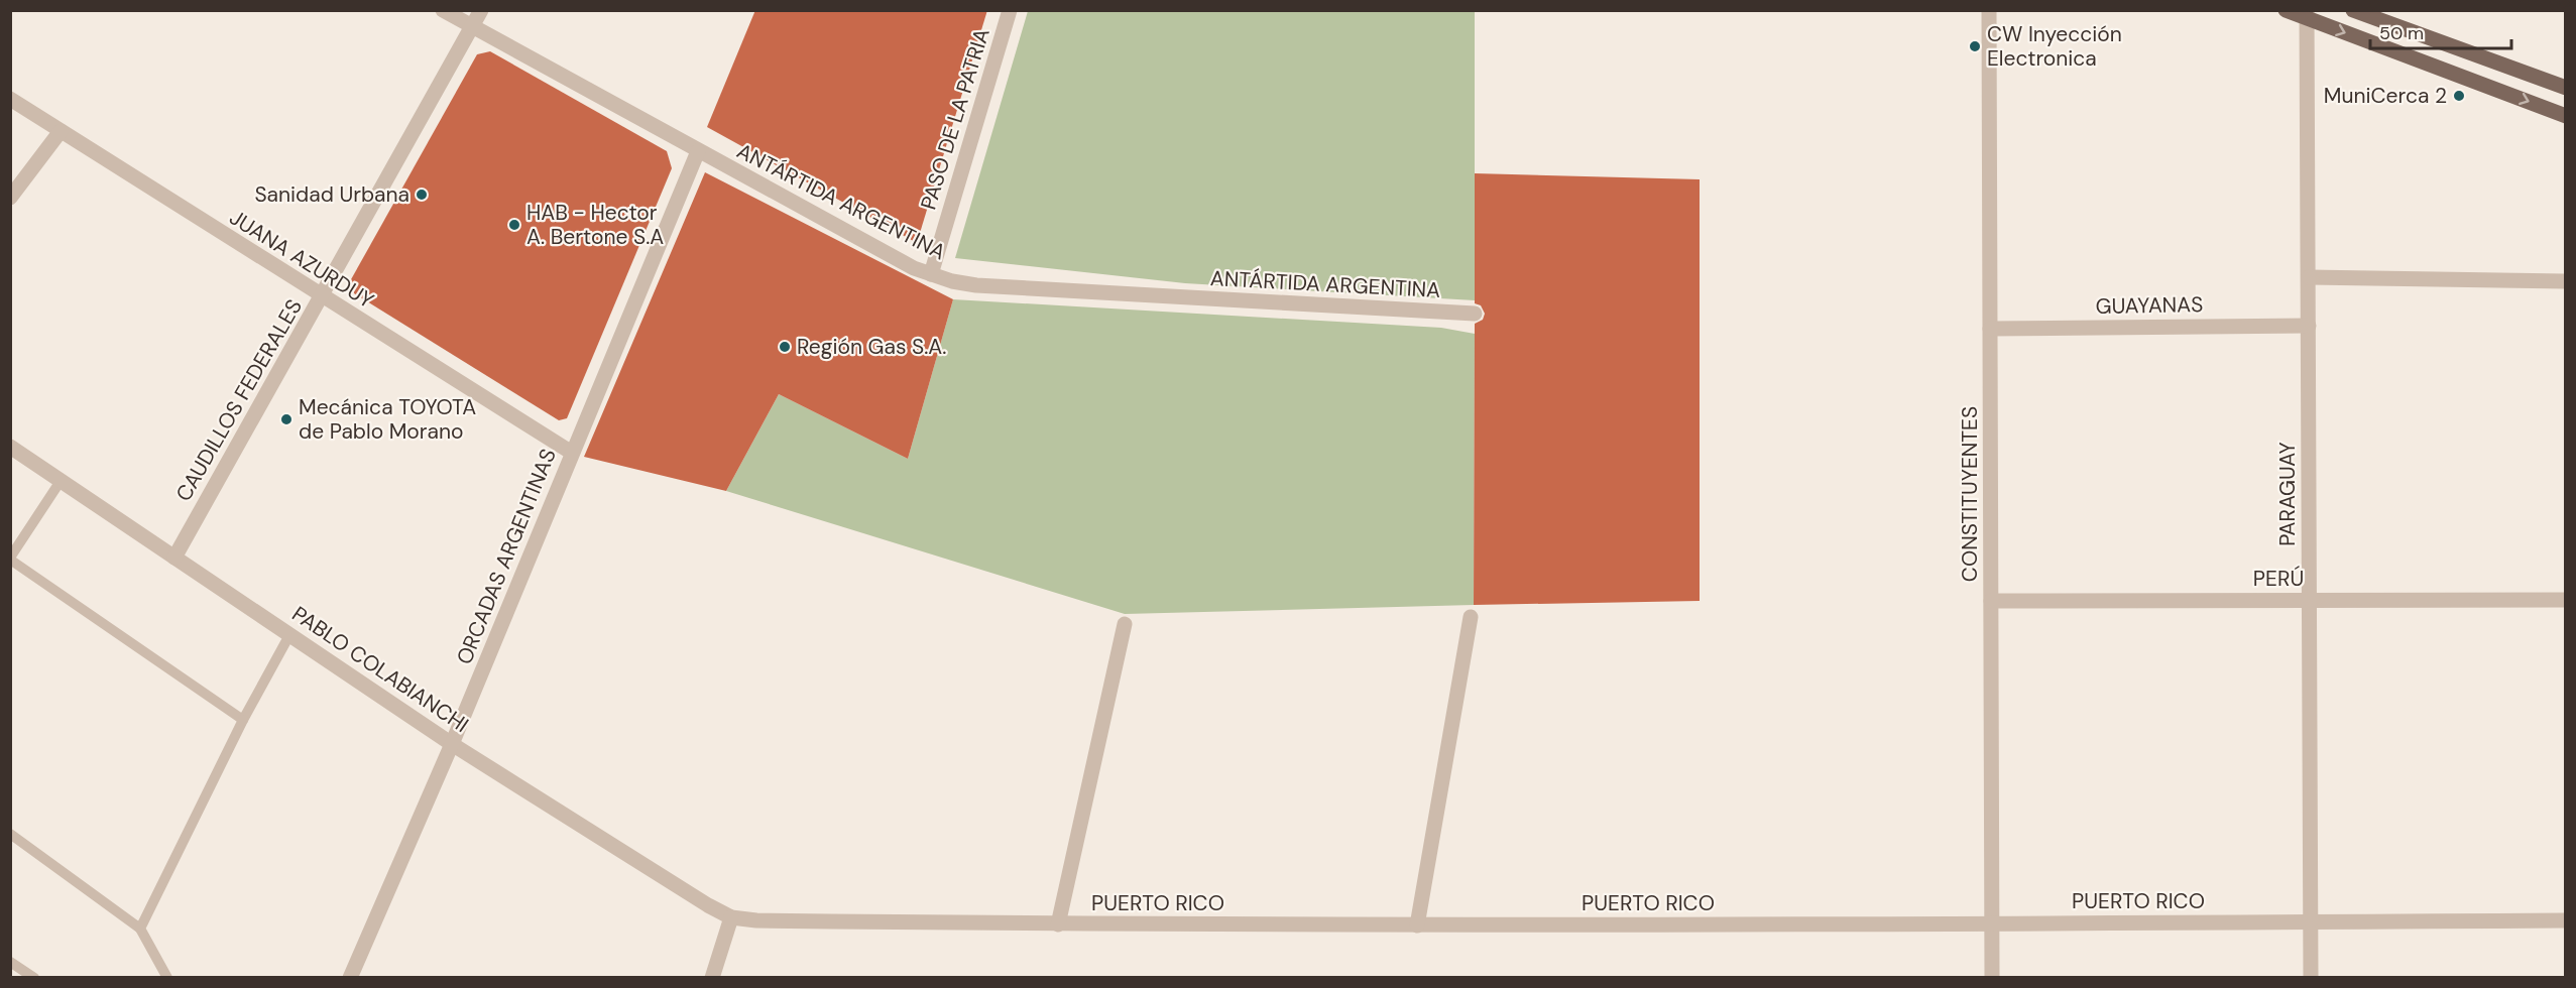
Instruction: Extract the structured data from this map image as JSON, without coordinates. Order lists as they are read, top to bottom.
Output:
{
  "streets": {
    "street": [
      "PASO DE LA PATRIA",
      "ANTÁRTIDA ARGENTINA",
      "JUANA AZURDUY",
      "GUAYANAS",
      "CAUDILLOS FEDERALES",
      "CONSTITUYENTES",
      "PARAGUAY",
      "ORCADAS ARGENTINAS",
      "PERÚ",
      "PABLO COLABIANCHI",
      "PUERTO RICO"
    ]
  },
  "crossings": [
    ["PASO DE LA PATRIA", "ANTÁRTIDA ARGENTINA"],
    ["ANTÁRTIDA ARGENTINA", "CAUDILLOS FEDERALES"],
    ["ANTÁRTIDA ARGENTINA", "ORCADAS ARGENTINAS"],
    ["JUANA AZURDUY", "CAUDILLOS FEDERALES"],
    ["JUANA AZURDUY", "ORCADAS ARGENTINAS"],
    ["GUAYANAS", "CONSTITUYENTES"],
    ["GUAYANAS", "PARAGUAY"],
    ["CAUDILLOS FEDERALES", "PABLO COLABIANCHI"],
    ["CONSTITUYENTES", "PERÚ"],
    ["CONSTITUYENTES", "PUERTO RICO"],
    ["PARAGUAY", "PERÚ"],
    ["PARAGUAY", "PUERTO RICO"],
    ["ORCADAS ARGENTINAS", "PABLO COLABIANCHI"],
    ["PABLO COLABIANCHI", "PUERTO RICO"]
  ],
  "places": [
    "CW Inyección Electronica",
    "MuniCerca 2",
    "Sanidad Urbana",
    "HAB - Hector A. Bertone S.A",
    "Región Gas S.A.",
    "Mecánica TOYOTA de Pablo Morano"
  ],
  "scale_bar": "50 m"
}
